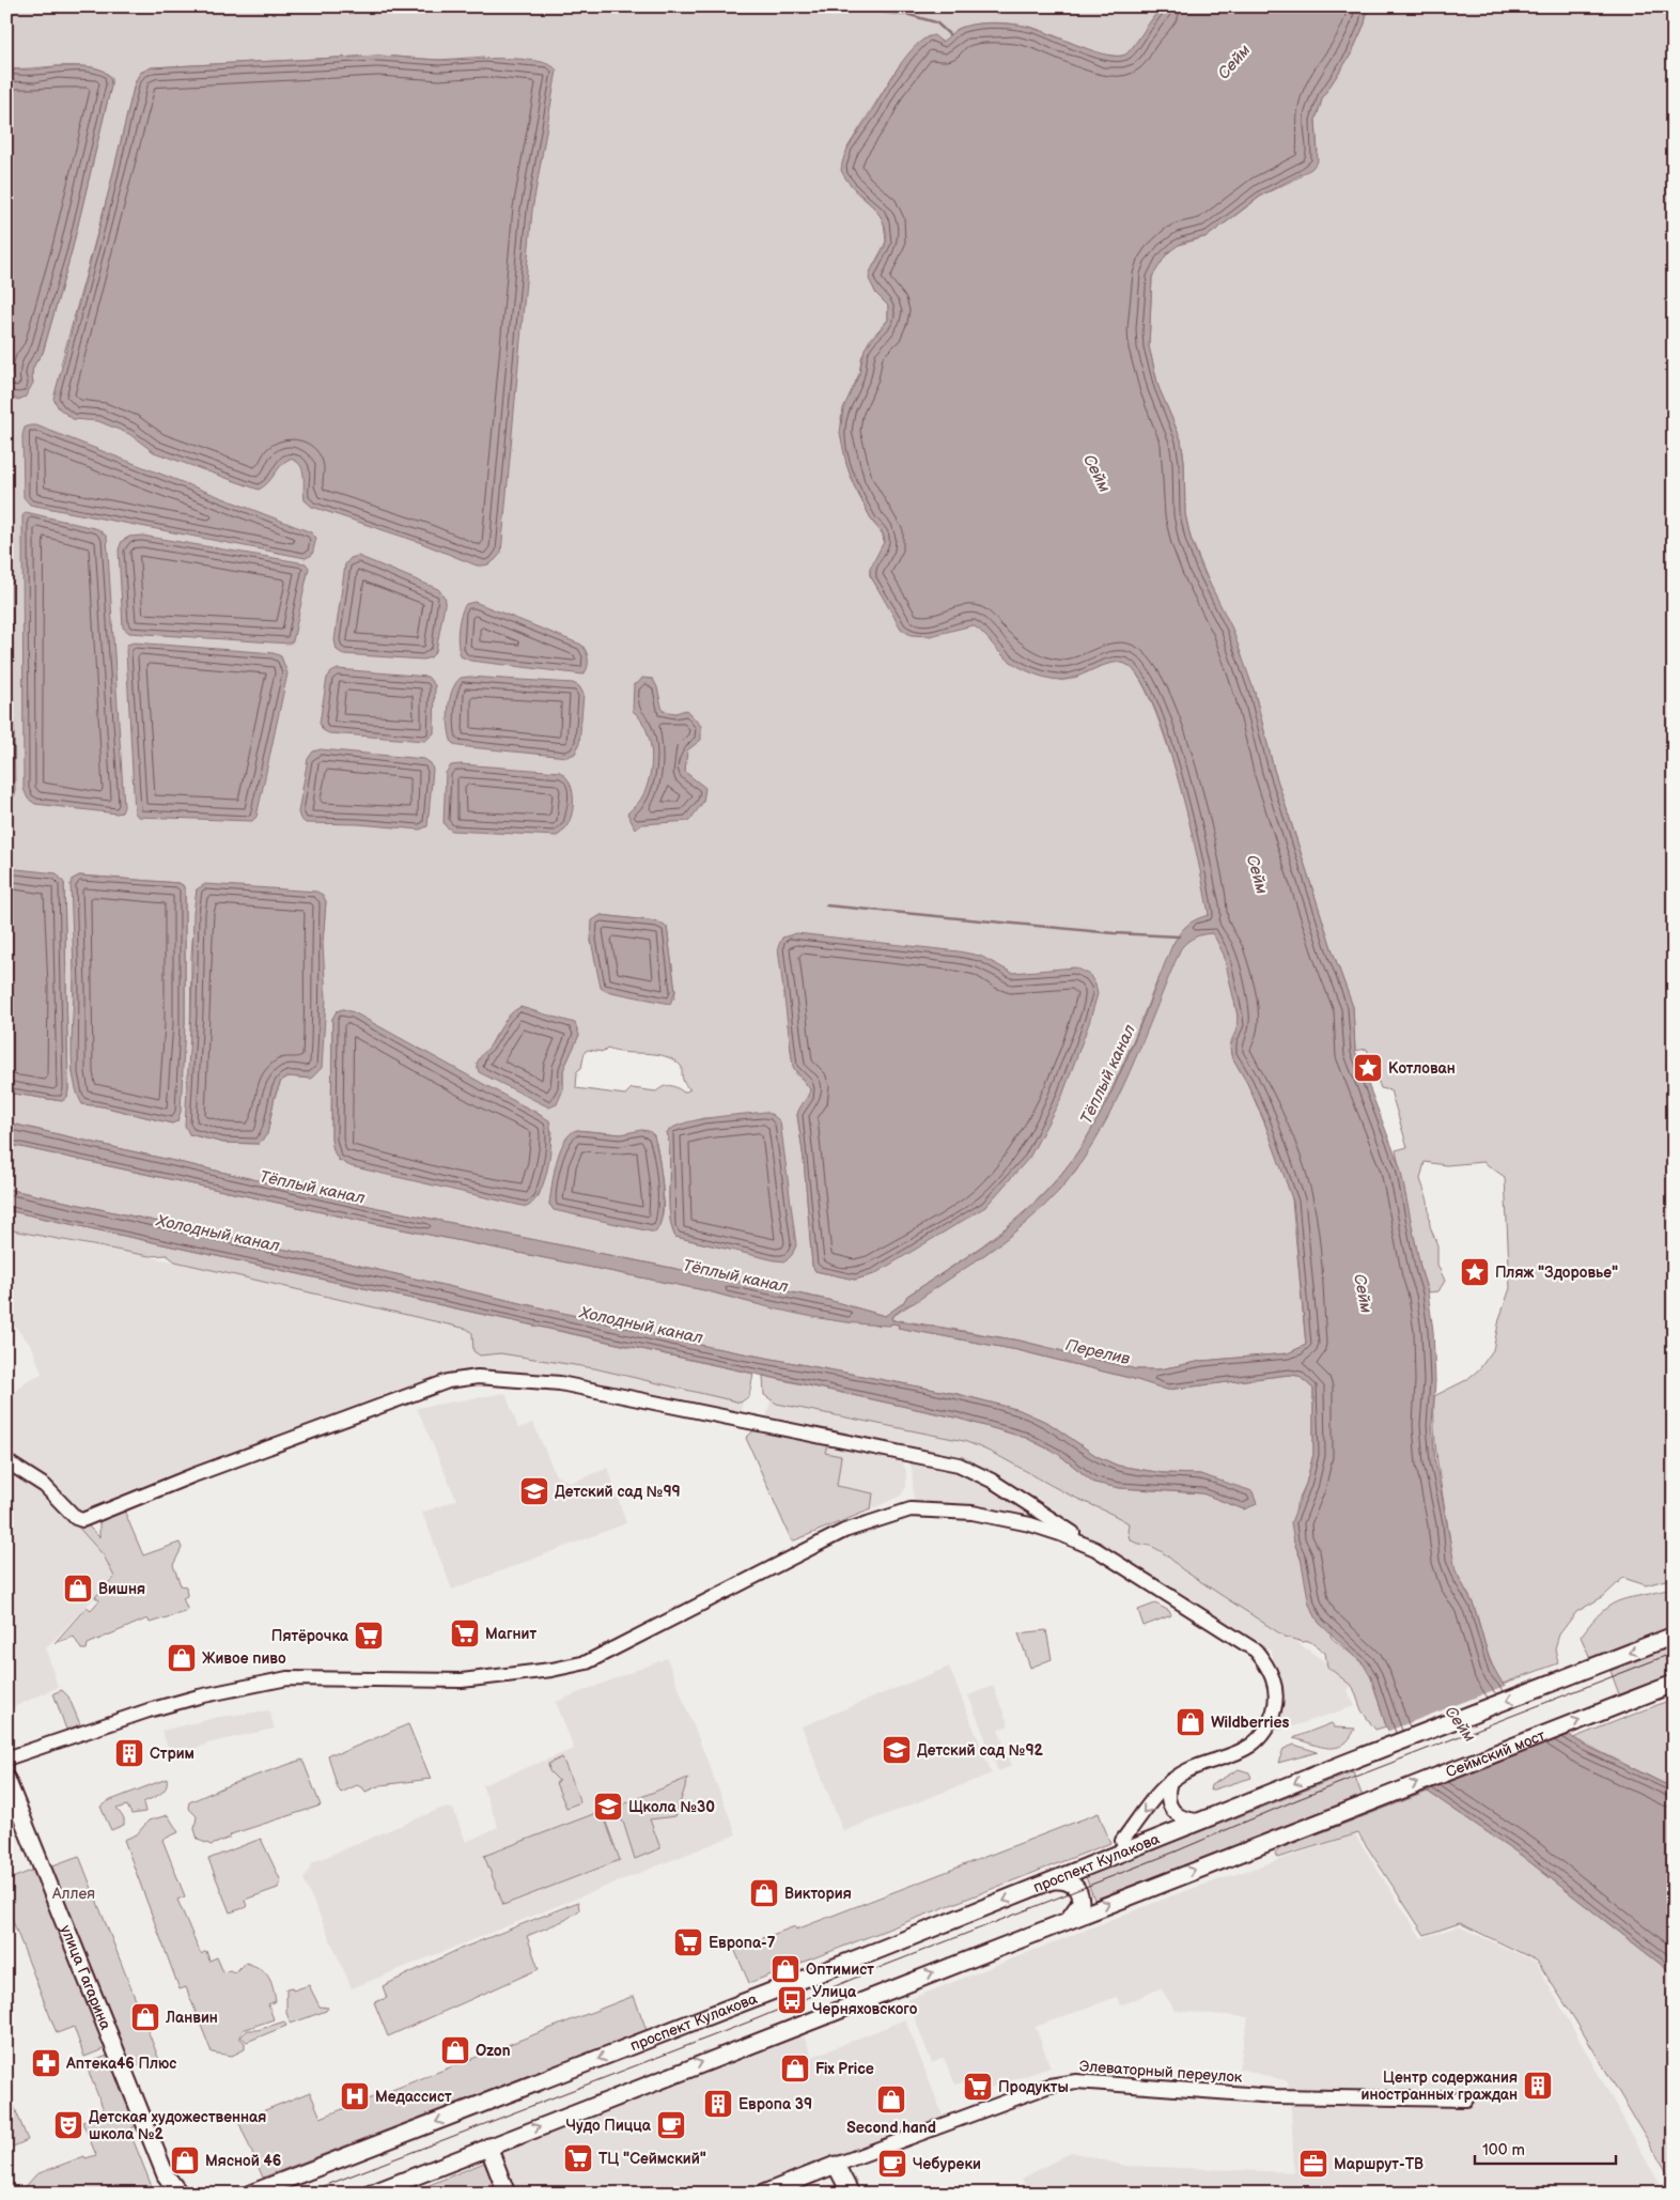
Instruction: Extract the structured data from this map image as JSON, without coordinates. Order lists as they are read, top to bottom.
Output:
{
  "streets": {
    "main road": ["Сеймский мост", "проспект Кулакова", "улица Гагарина"],
    "street": ["Элеваторный переулок"]
  },
  "one_way": ["Сеймский мост"],
  "water": [
    "Сейм",
    "Тёплый канал",
    "Холодный канал",
    "Перелив"
  ],
  "parks": ["Аллея"],
  "places": {
    "place": ["Котлован", "Пляж \"Здоровье\""],
    "school or university": ["Детский сад №99", "Детский сад №92", "Щкола №30"],
    "shop": [
      "Вишня",
      "Живое пиво",
      "Wildberries",
      "Виктория",
      "Оптимист",
      "Ланвин",
      "Ozon",
      "Fix Price",
      "Second hand",
      "Мясной 46"
    ],
    "supermarket": [
      "Магнит",
      "Пятёрочка",
      "Европа-7",
      "Продукты",
      "ТЦ \"Сеймский\""
    ],
    "building": ["Стрим", "Центр содержания иностранных граждан", "Европа 39"],
    "bus stop": ["Улица Черняховского"],
    "pharmacy": ["Аптека46 Плюс"],
    "hospital": ["Медассист"],
    "theatre": ["Детская художественная школа №2"],
    "cafe": ["Чудо Пицца", "Чебуреки"],
    "office": ["Маршрут-ТВ"]
  },
  "scale_bar": "100 m"
}
